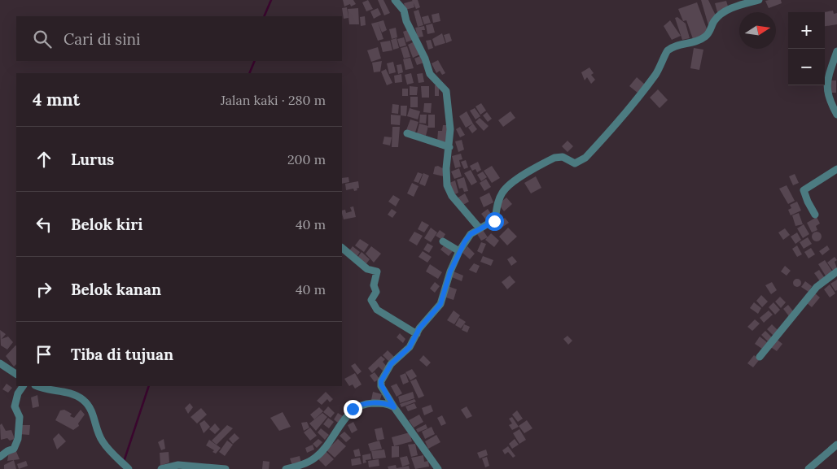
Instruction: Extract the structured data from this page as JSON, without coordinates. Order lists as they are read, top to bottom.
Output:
{
  "north": "right",
  "page": {
    "map_buttons": ["+", "−"],
    "search": "Cari di sini",
    "heading": ["4 mnt", "Jalan kaki · 280 m"],
    "list": [
      ["Lurus", "200 m"],
      ["Belok kiri", "40 m"],
      ["Belok kanan", "40 m"],
      "Tiba di tujuan"
    ]
  }
}
